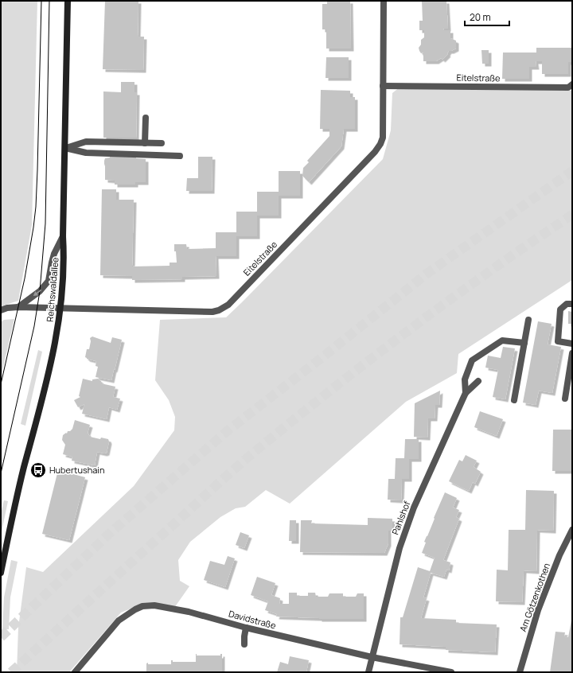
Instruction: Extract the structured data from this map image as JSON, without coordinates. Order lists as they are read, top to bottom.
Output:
{
  "streets": {
    "main road": ["Reichswaldallee"],
    "street": [
      "Eitelstraße",
      "Pahlshof",
      "Am Götzenkothen",
      "Davidstraße"
    ]
  },
  "crossings": [
    ["Eitelstraße", "Reichswaldallee"],
    ["Pahlshof", "Davidstraße"]
  ],
  "places": {
    "bus stop": ["Hubertushain"]
  },
  "scale_bar": "20 m"
}
